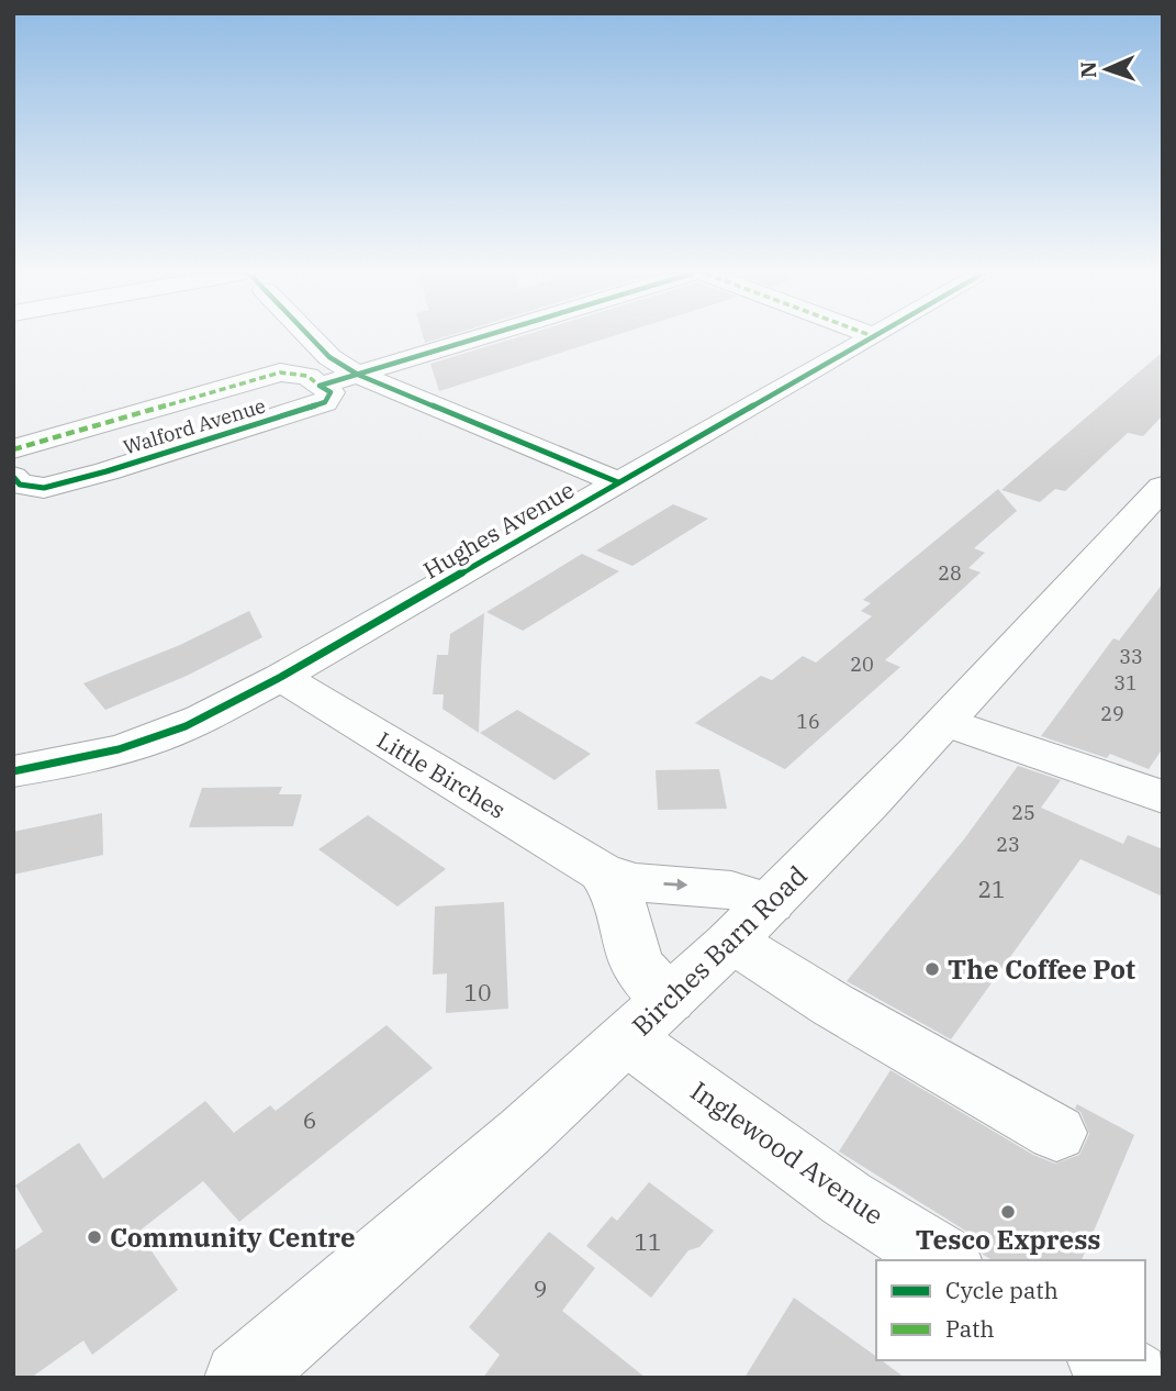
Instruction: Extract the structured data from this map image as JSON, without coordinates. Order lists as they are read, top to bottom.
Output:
{
  "streets": {
    "street": [
      "Walford Avenue",
      "Hughes Avenue",
      "Little Birches",
      "Birches Barn Road",
      "Inglewood Avenue"
    ]
  },
  "crossings": [
    ["Hughes Avenue", "Little Birches"],
    ["Little Birches", "Birches Barn Road"],
    ["Little Birches", "Inglewood Avenue"],
    ["Birches Barn Road", "Inglewood Avenue"]
  ],
  "places": ["The Coffee Pot", "Tesco Express", "Community Centre"],
  "house_numbers": [
    "28",
    "33",
    "20",
    "31",
    "29",
    "16",
    "25",
    "23",
    "21",
    "10",
    "6",
    "11",
    "9"
  ],
  "legend": ["Cycle path", "Path"],
  "north": "left"
}
